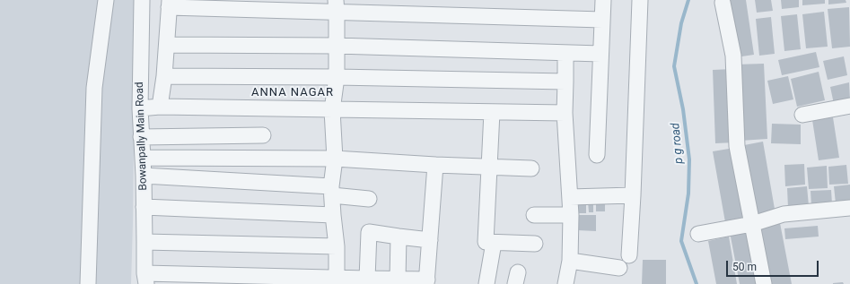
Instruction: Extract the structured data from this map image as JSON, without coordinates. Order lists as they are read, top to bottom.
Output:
{
  "streets": {
    "street": ["Bowanpally Main Road"]
  },
  "districts": ["ANNA NAGAR"],
  "water": ["p g road"],
  "scale_bar": "50 m"
}
